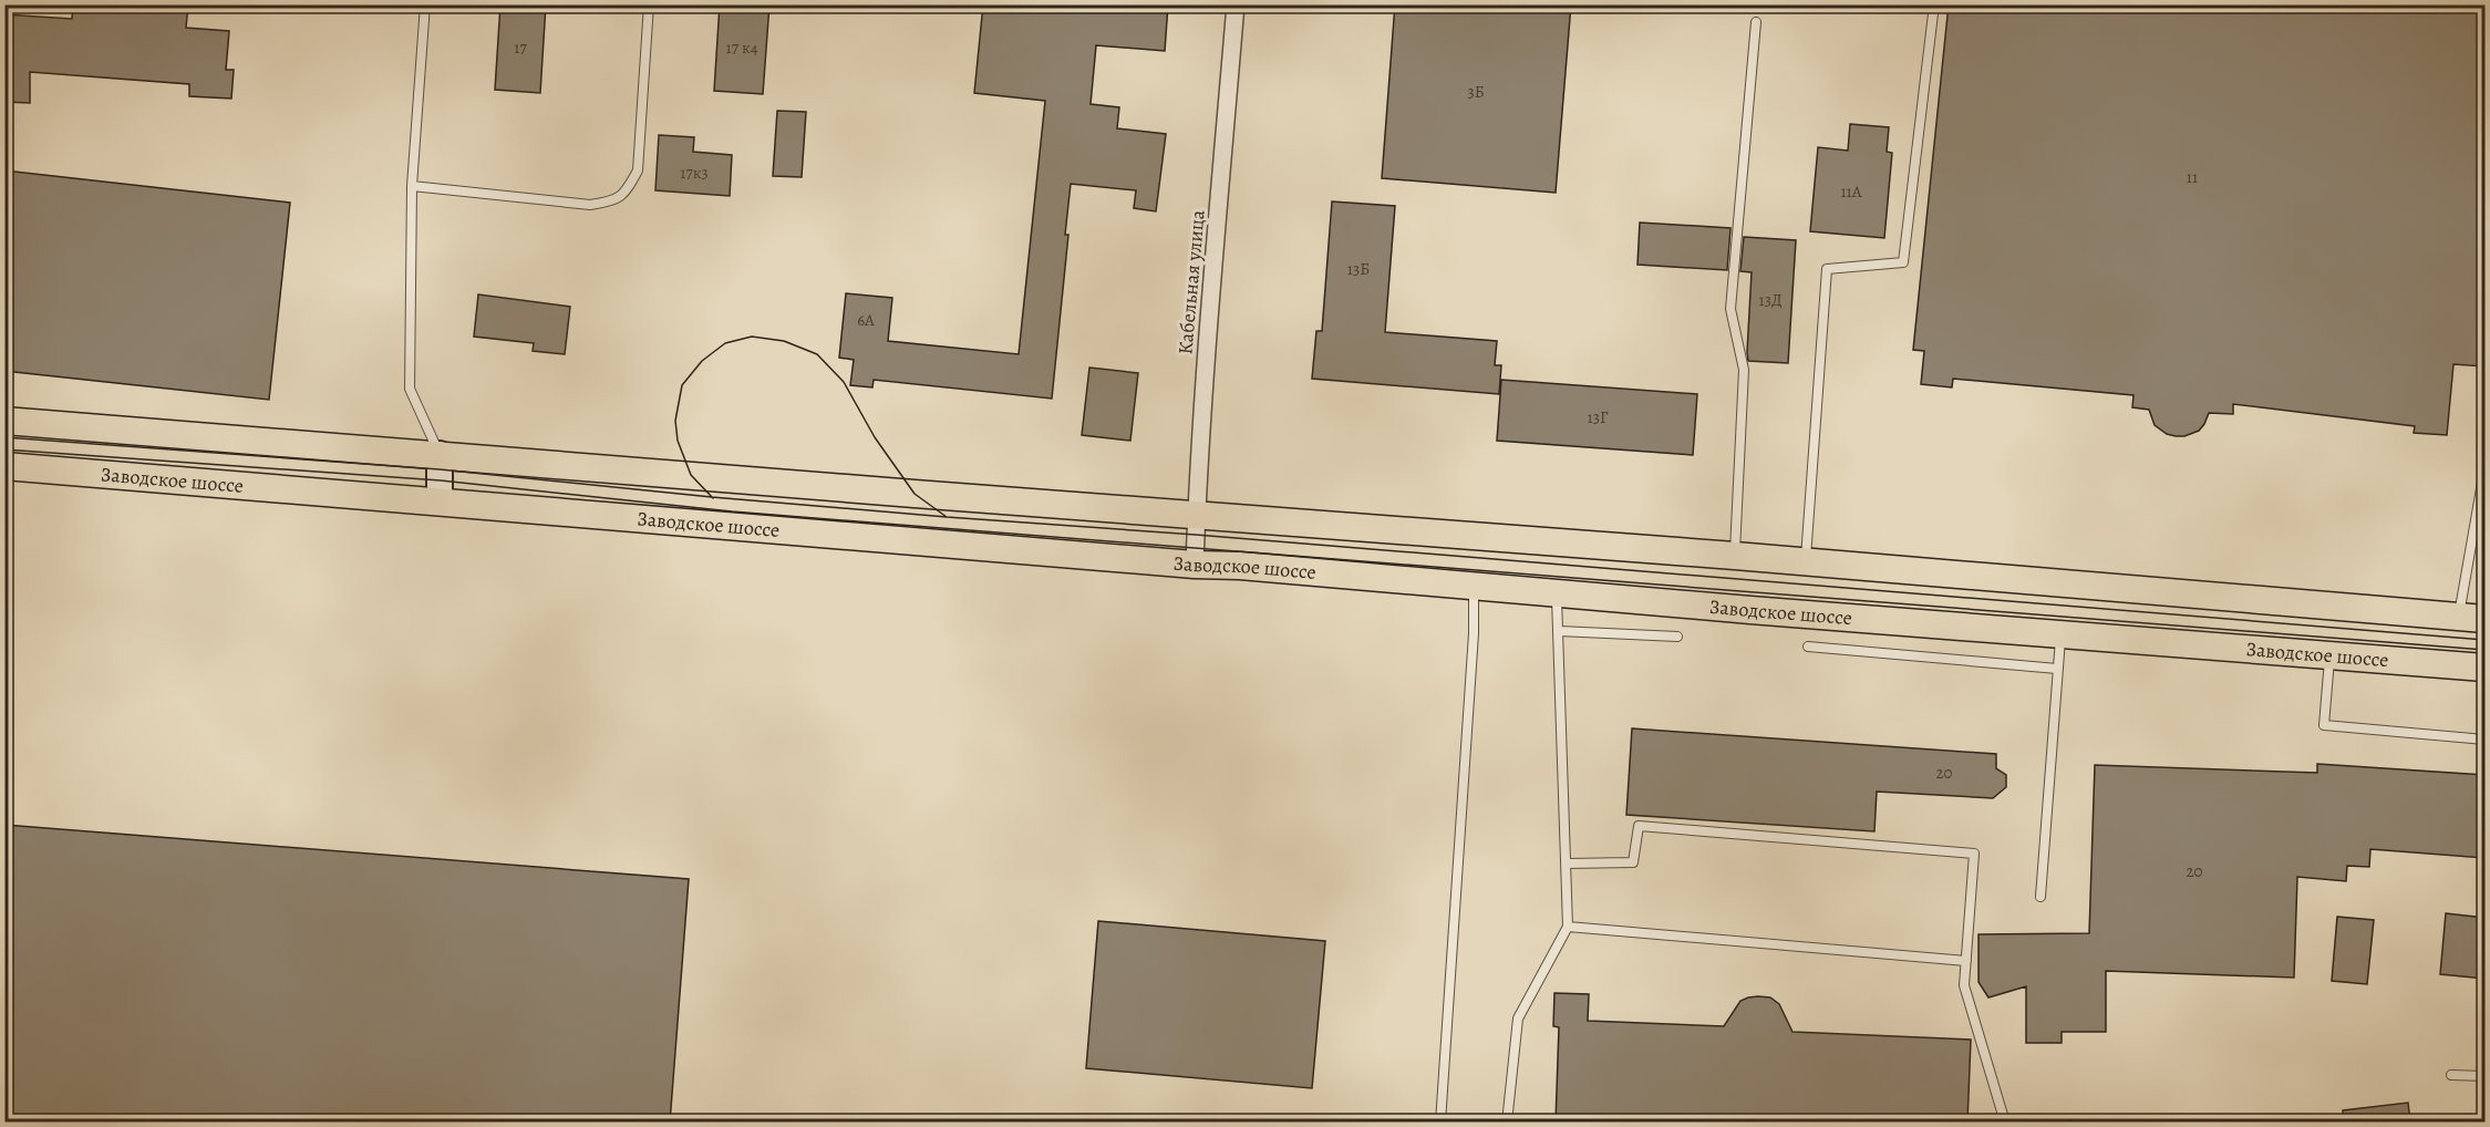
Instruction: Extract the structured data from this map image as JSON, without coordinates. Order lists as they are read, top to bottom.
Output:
{
  "streets": {
    "main road": ["Заводское шоссе"],
    "street": ["Кабельная улица"]
  },
  "crossings": [
    ["Кабельная улица", "Заводское шоссе"]
  ],
  "house_numbers": [
    "17",
    "17 к4",
    "3Б",
    "17к3",
    "11",
    "11А",
    "13Б",
    "13Д",
    "6А",
    "13Г",
    "20",
    "20"
  ]
}
